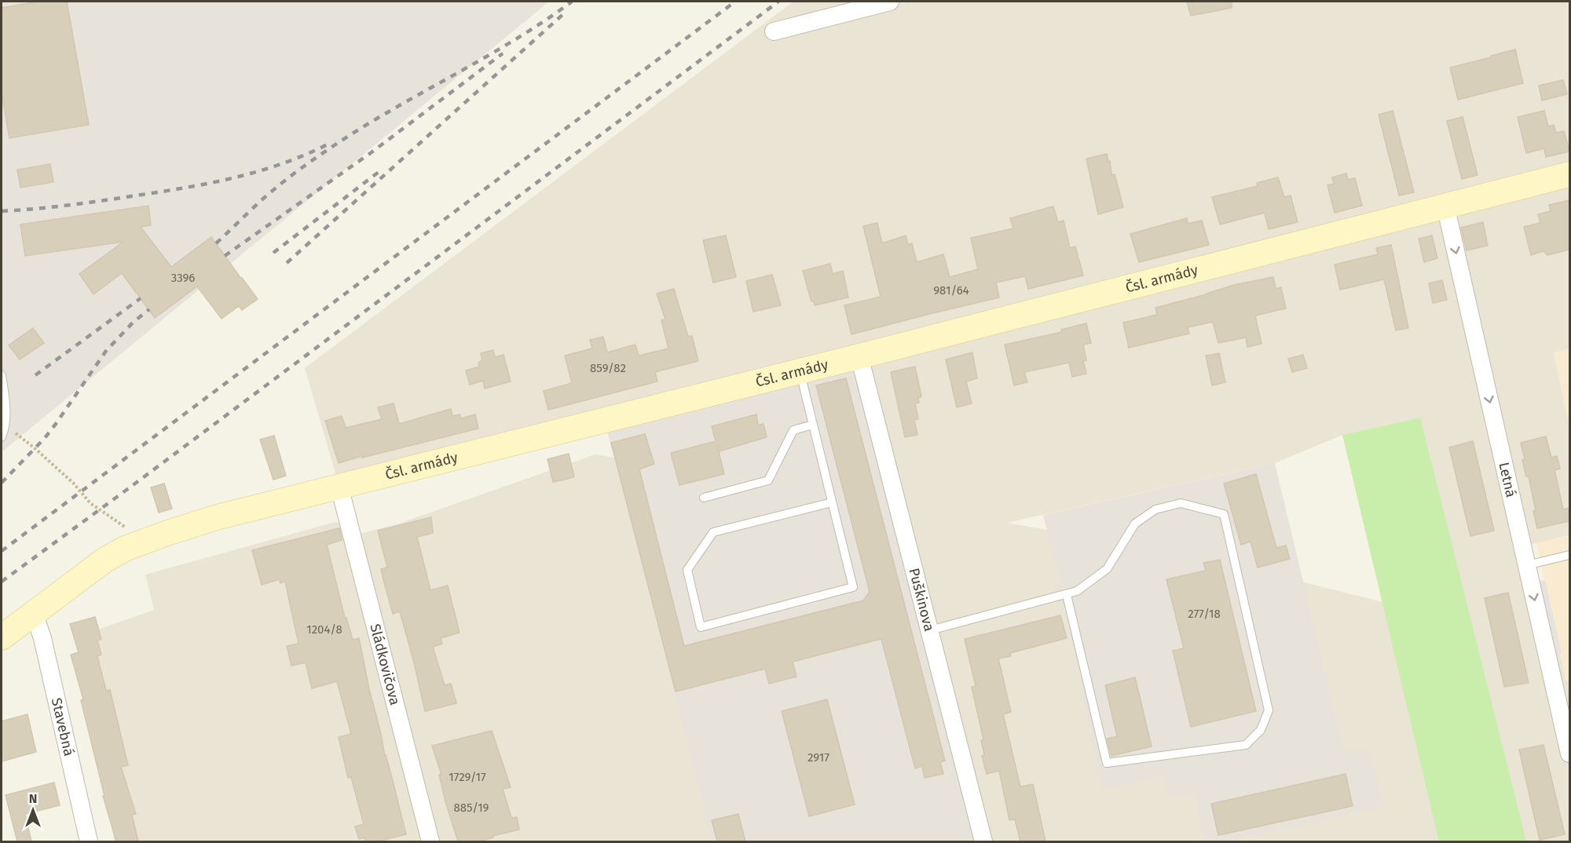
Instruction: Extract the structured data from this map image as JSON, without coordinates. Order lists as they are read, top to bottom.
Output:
{
  "streets": {
    "street": [
      "Čsl. armády",
      "Letná",
      "Puškinova",
      "Sládkovičova",
      "Stavebná"
    ]
  },
  "crossings": [
    ["Čsl. armády", "Letná"],
    ["Čsl. armády", "Puškinova"],
    ["Čsl. armády", "Sládkovičova"],
    ["Čsl. armády", "Stavebná"]
  ],
  "one_way": ["Letná"],
  "house_numbers": [
    "3396",
    "981/64",
    "859/82",
    "277/18",
    "1204/8",
    "2917",
    "1729/17",
    "885/19"
  ],
  "north": "top"
}
